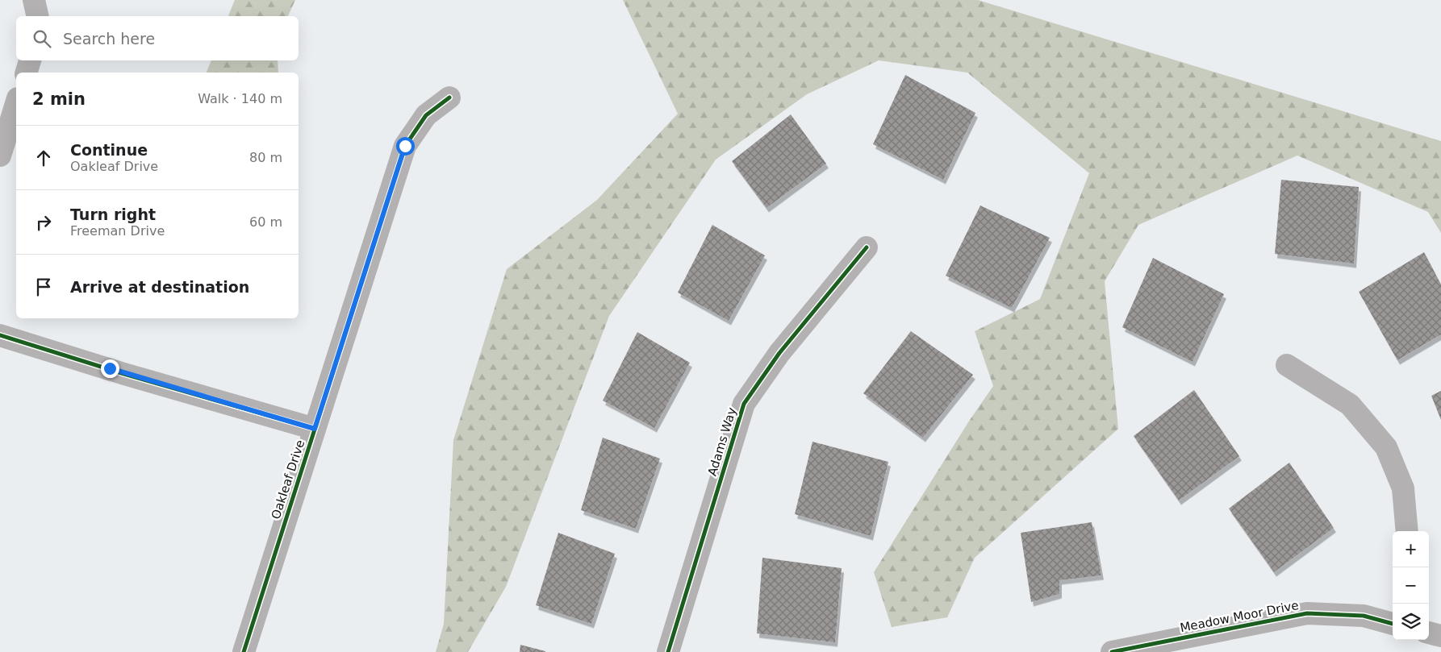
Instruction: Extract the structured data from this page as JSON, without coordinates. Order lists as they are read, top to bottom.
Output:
{
  "streets": {
    "street": ["Adams Way", "Oakleaf Drive", "Meadow Moor Drive"]
  },
  "page": {
    "search": "Search here",
    "heading": ["2 min", "Walk · 140 m"],
    "list": [
      ["Continue", "Oakleaf Drive", "80 m"],
      ["Turn right", "Freeman Drive", "60 m"],
      "Arrive at destination"
    ],
    "map_buttons": ["+", "−"]
  }
}
